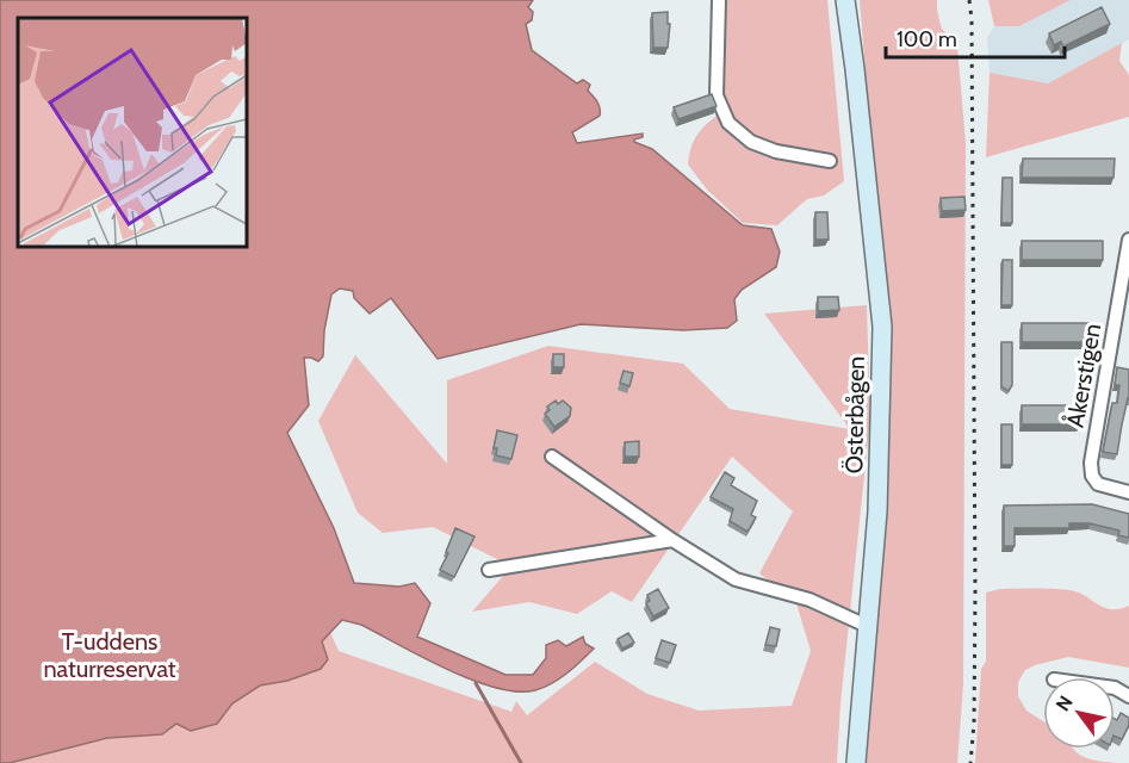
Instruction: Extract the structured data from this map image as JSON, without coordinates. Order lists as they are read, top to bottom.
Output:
{
  "streets": {
    "main road": ["Österbågen"],
    "street": ["Åkerstigen"]
  },
  "parks": ["T-uddens naturreservat"],
  "scale_bar": "100 m",
  "north": "top left"
}
